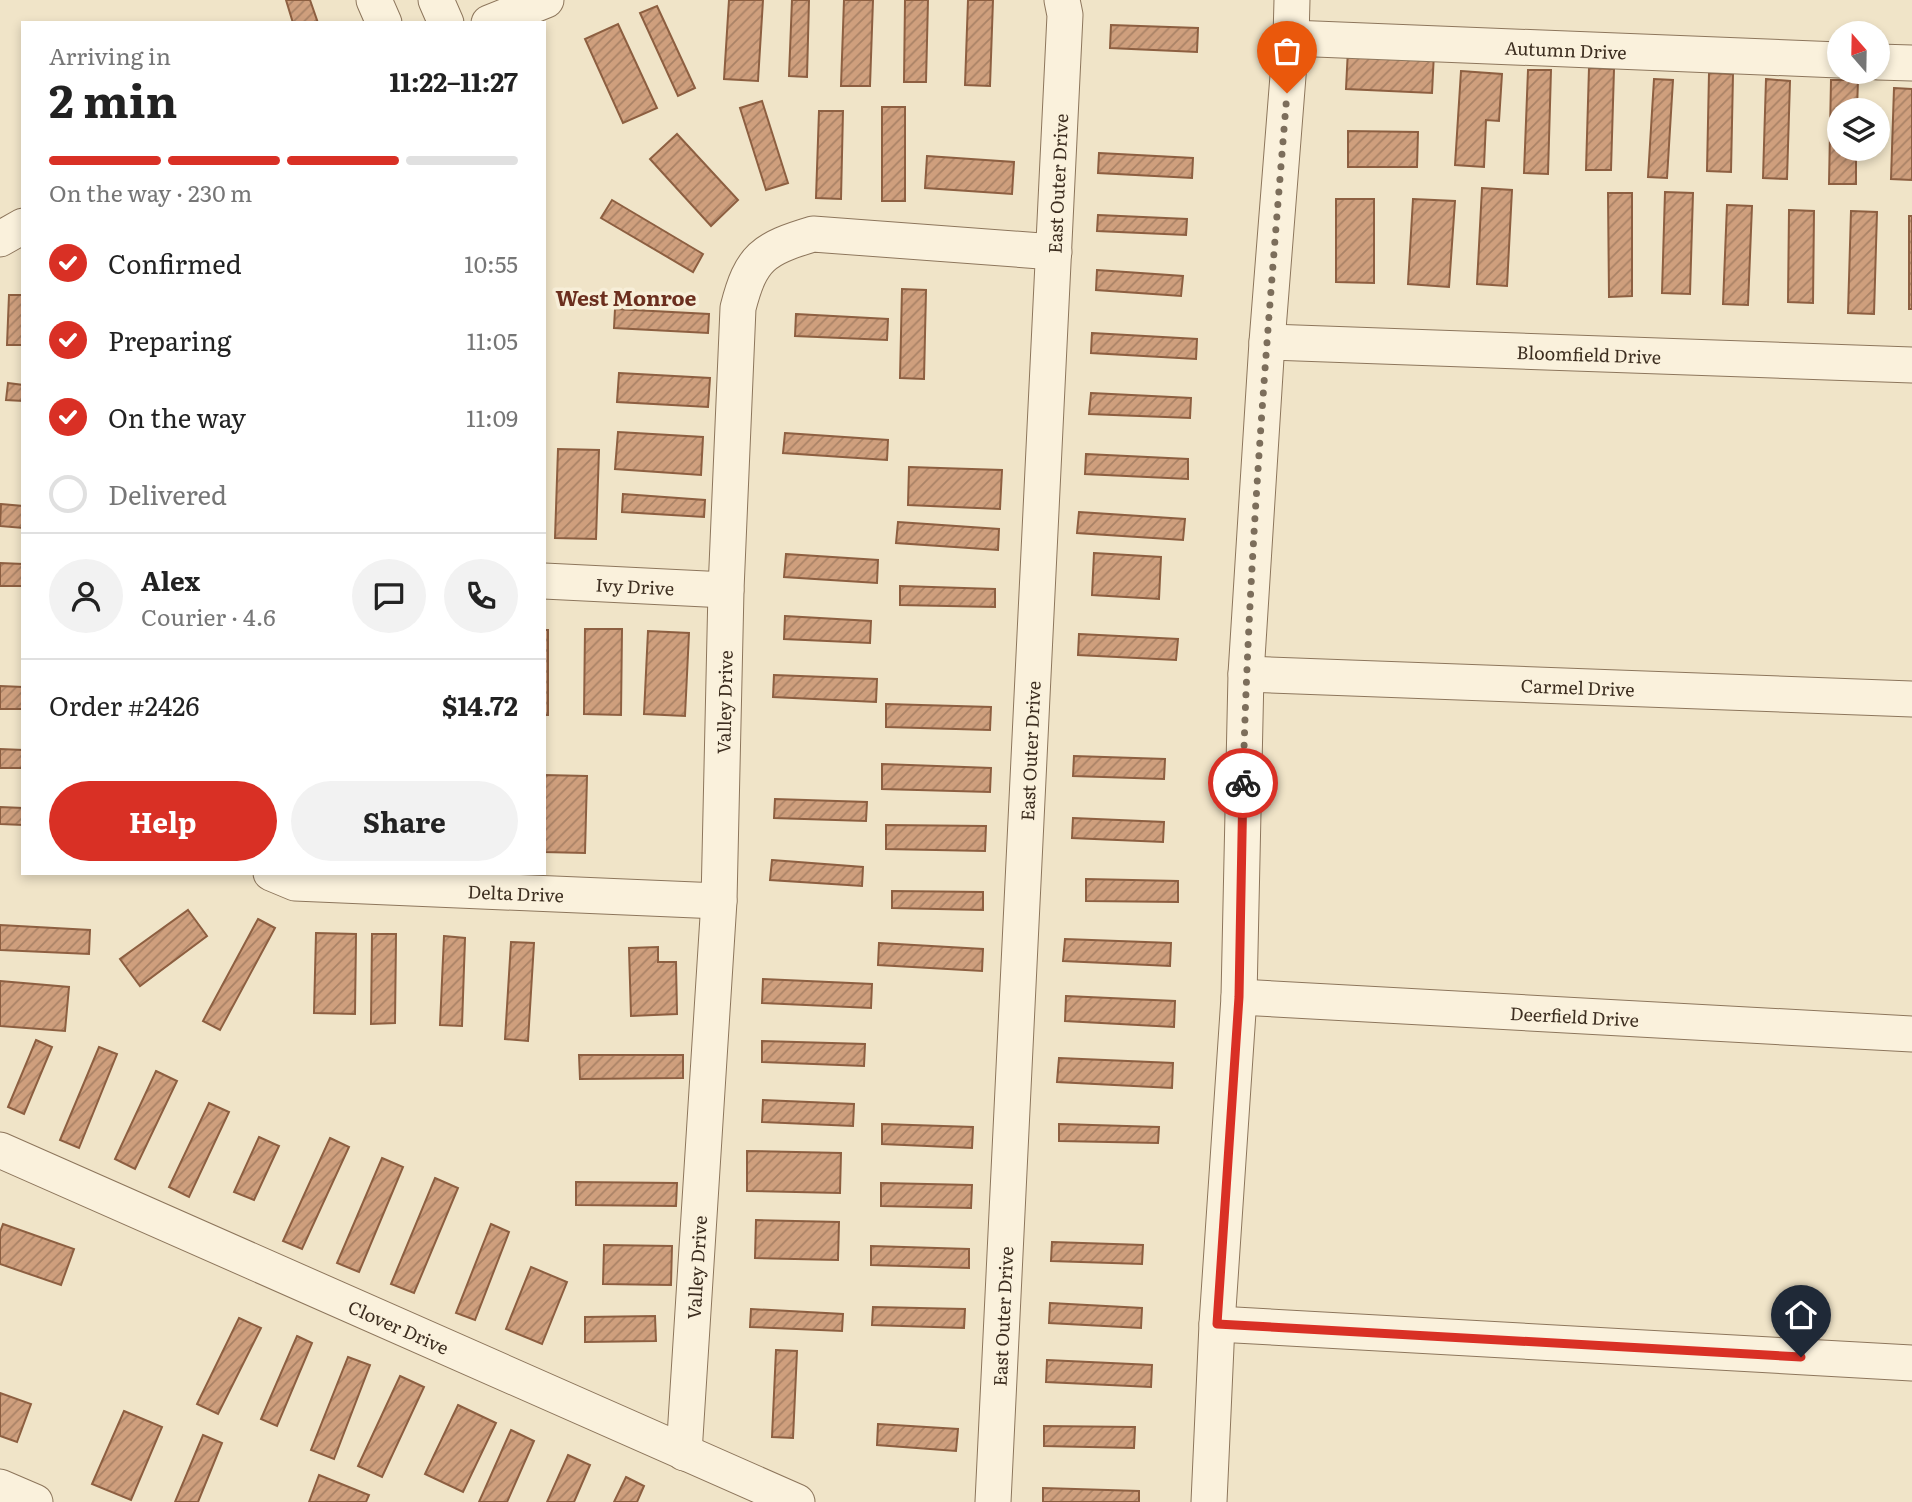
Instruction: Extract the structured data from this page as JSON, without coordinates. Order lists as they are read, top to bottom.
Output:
{
  "streets": {
    "street": [
      "Autumn Drive",
      "East Outer Drive",
      "Bloomfield Drive",
      "Ivy Drive",
      "Carmel Drive",
      "Valley Drive",
      "Delta Drive",
      "Deerfield Drive",
      "Clover Drive"
    ]
  },
  "crossings": [
    ["East Outer Drive", "Valley Drive"],
    ["Ivy Drive", "Valley Drive"],
    ["Valley Drive", "Delta Drive"],
    ["Valley Drive", "Clover Drive"]
  ],
  "districts": ["West Monroe"],
  "north": "top",
  "page": {
    "heading": ["2 min", "Arriving in", "11:22–11:27"],
    "panel": [
      "Alex",
      "Courier · 4.6",
      "Order #2426",
      "$14.72"
    ],
    "bar": "On the way · 230 m",
    "list": [
      ["Confirmed", "10:55"],
      ["Preparing", "11:05"],
      ["On the way", "11:09"],
      "Delivered"
    ],
    "buttons": ["Help", "Share"]
  }
}
